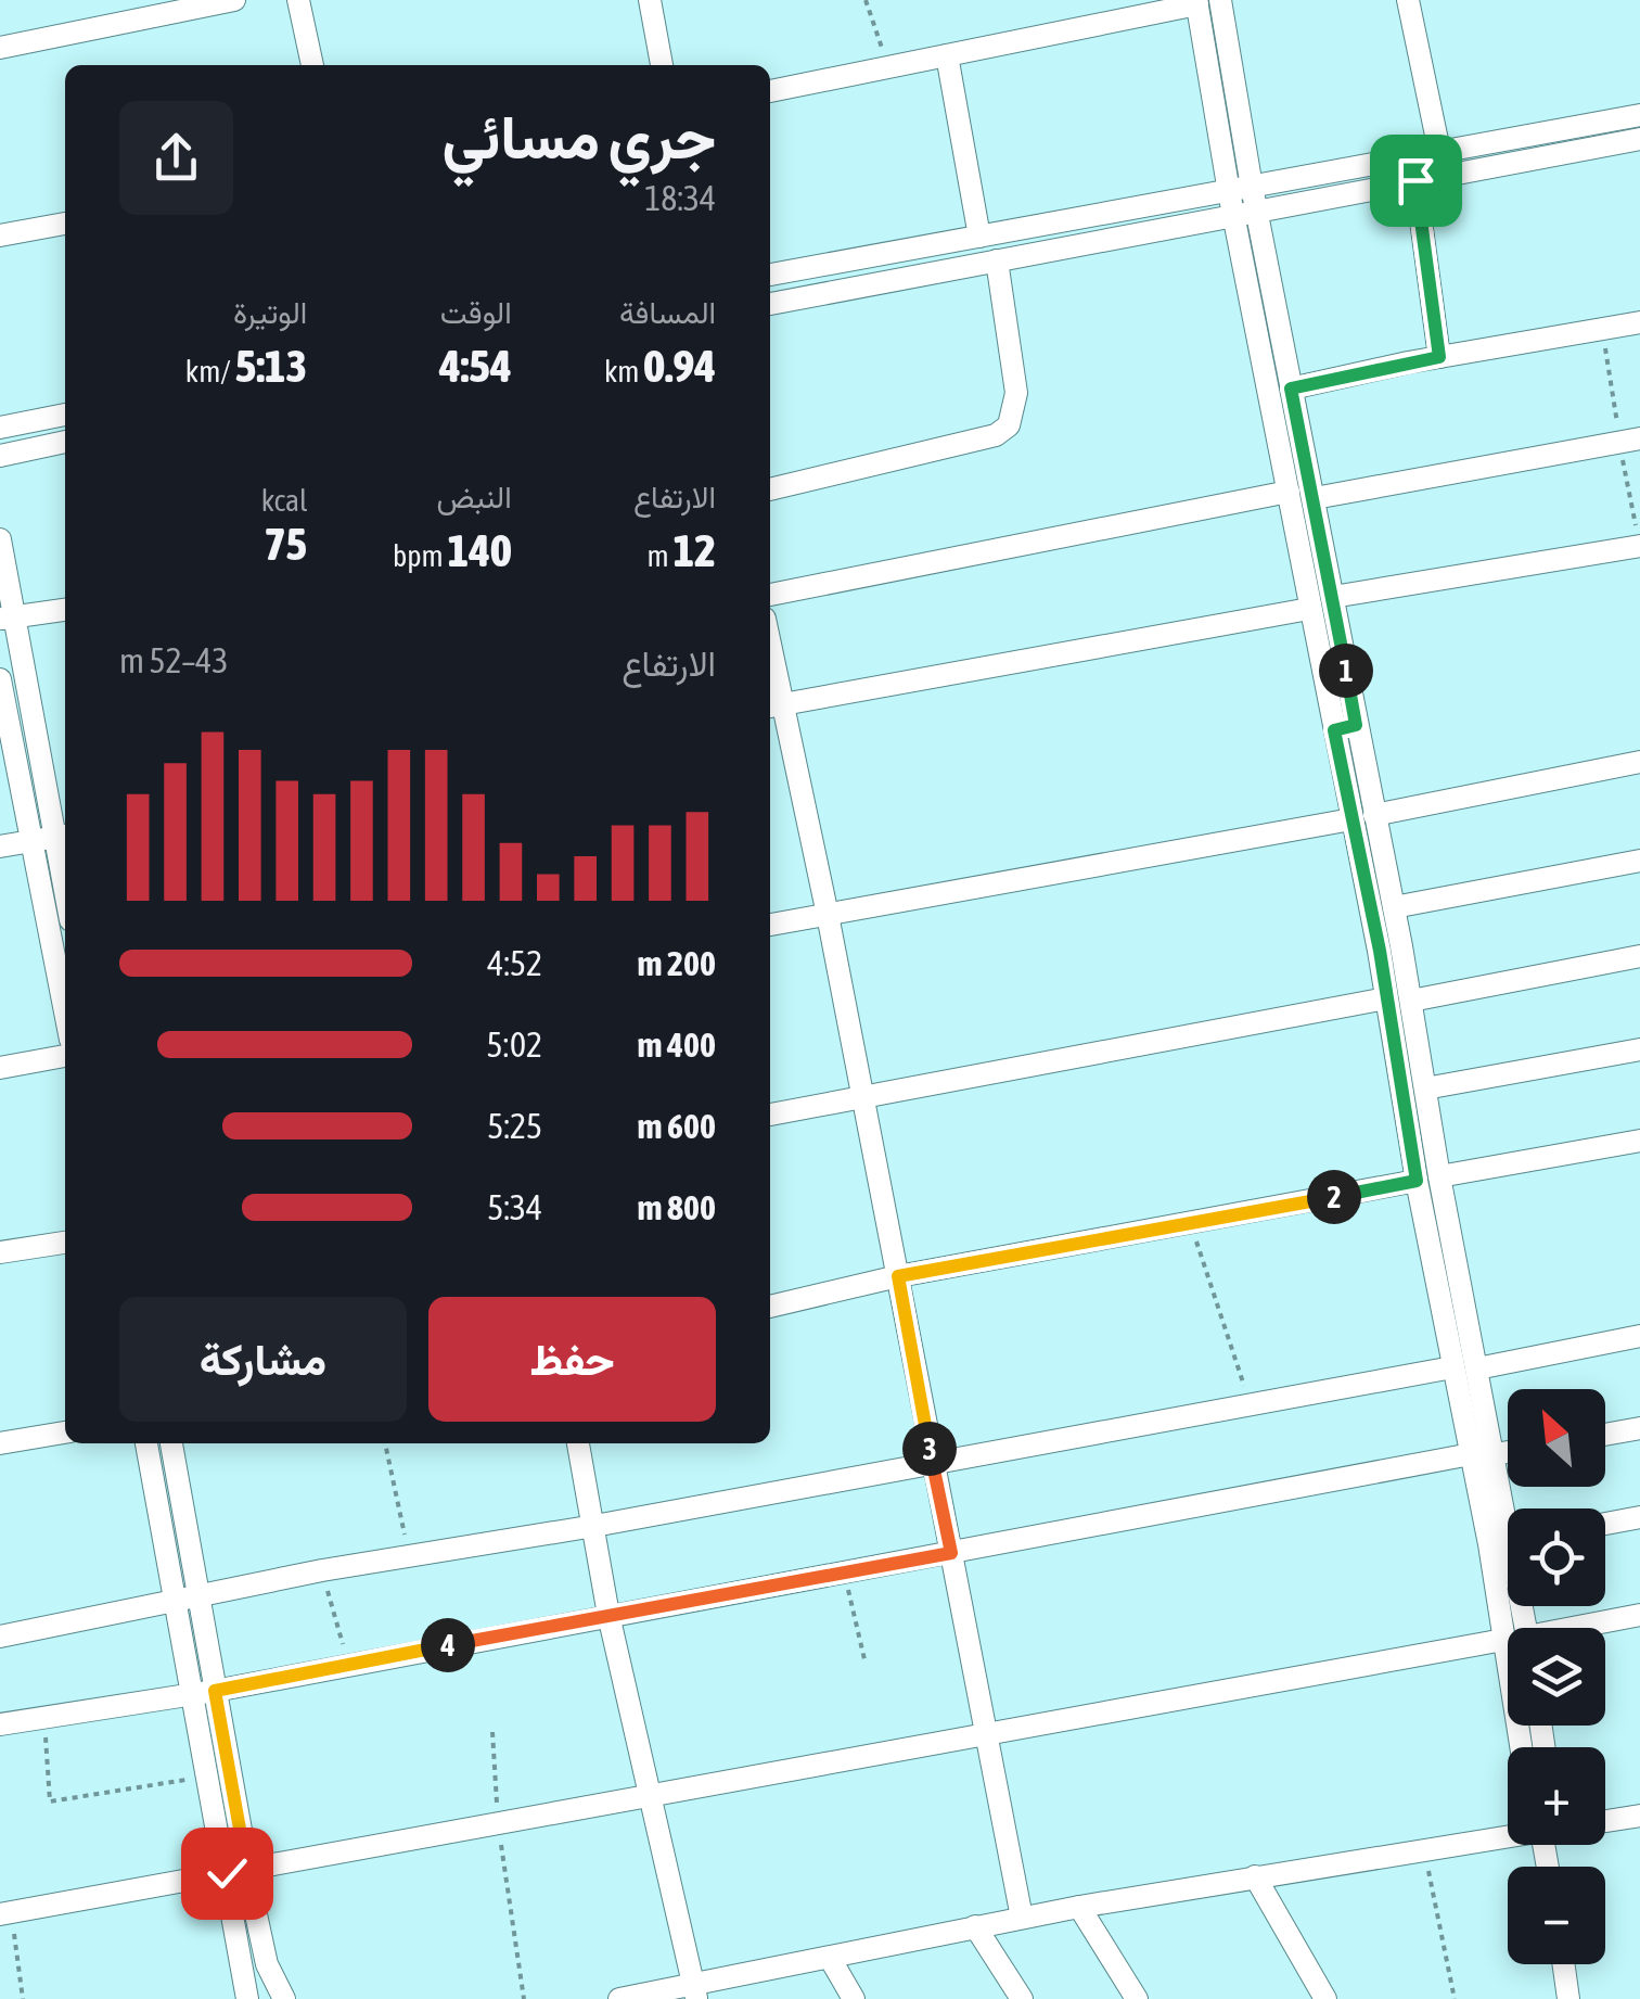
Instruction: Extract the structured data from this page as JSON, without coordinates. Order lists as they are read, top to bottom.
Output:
{
  "north": "top left",
  "page": {
    "heading": ["جري مسائي", "18:34"],
    "stats": [
      ["المسافة", "0.94 km"],
      ["الوقت", "4:54"],
      ["الوتيرة", "5:13 /km"],
      ["الارتفاع", "12 m"],
      ["النبض", "140 bpm"],
      ["kcal", "75"]
    ],
    "chart": ["الارتفاع", "43–52 m"],
    "pins": [
      "1",
      "2",
      "3",
      "4"
    ],
    "list": [
      {
        "name": "200 m",
        "note": "4:52"
      },
      {
        "name": "400 m",
        "note": "5:02"
      },
      {
        "name": "600 m",
        "note": "5:25"
      },
      {
        "name": "800 m",
        "note": "5:34"
      }
    ],
    "buttons": ["حفظ", "مشاركة"],
    "map_buttons": ["+", "−"]
  }
}
